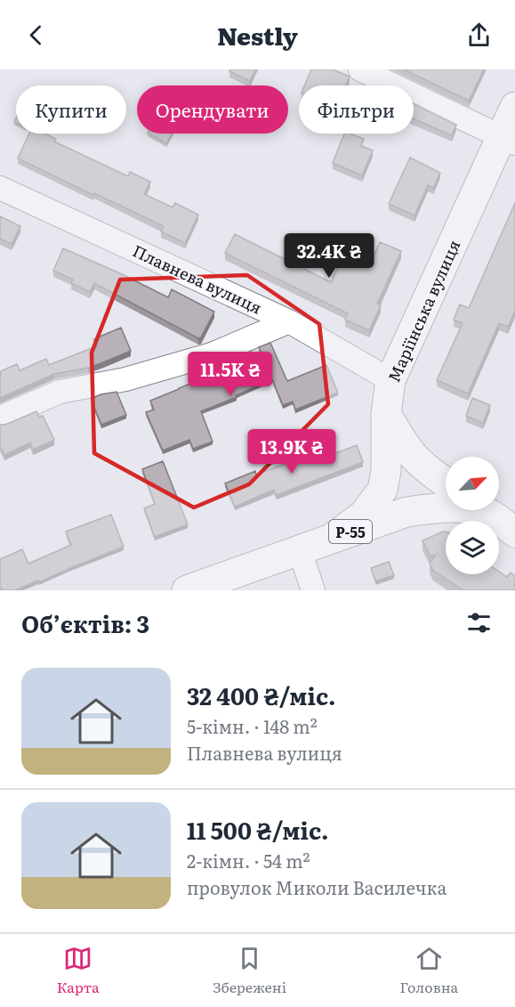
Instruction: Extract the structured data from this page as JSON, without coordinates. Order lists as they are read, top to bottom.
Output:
{
  "streets": {
    "main road": ["Маріїнська вулиця", "Р-55"],
    "street": ["Плавнева вулиця"]
  },
  "crossings": [
    ["Плавнева вулиця", "Маріїнська вулиця"],
    ["Маріїнська вулиця", "Р-55"]
  ],
  "north": "top right",
  "page": {
    "header": "Nestly",
    "chip": ["Купити", "Орендувати", "Фільтри"],
    "price": ["32.4K ₴", "11.5K ₴", "13.9K ₴"],
    "heading": "Об’єктів: 3",
    "list": [
      {
        "name": "32 400 ₴/міс.",
        "note": "5-кімн. · 148 m² · Плавнева вулиця"
      },
      {
        "name": "11 500 ₴/міс.",
        "note": "2-кімн. · 54 m² · провулок Миколи Василечка"
      }
    ],
    "tabs": ["Карта", "Збережені", "Головна"]
  }
}
